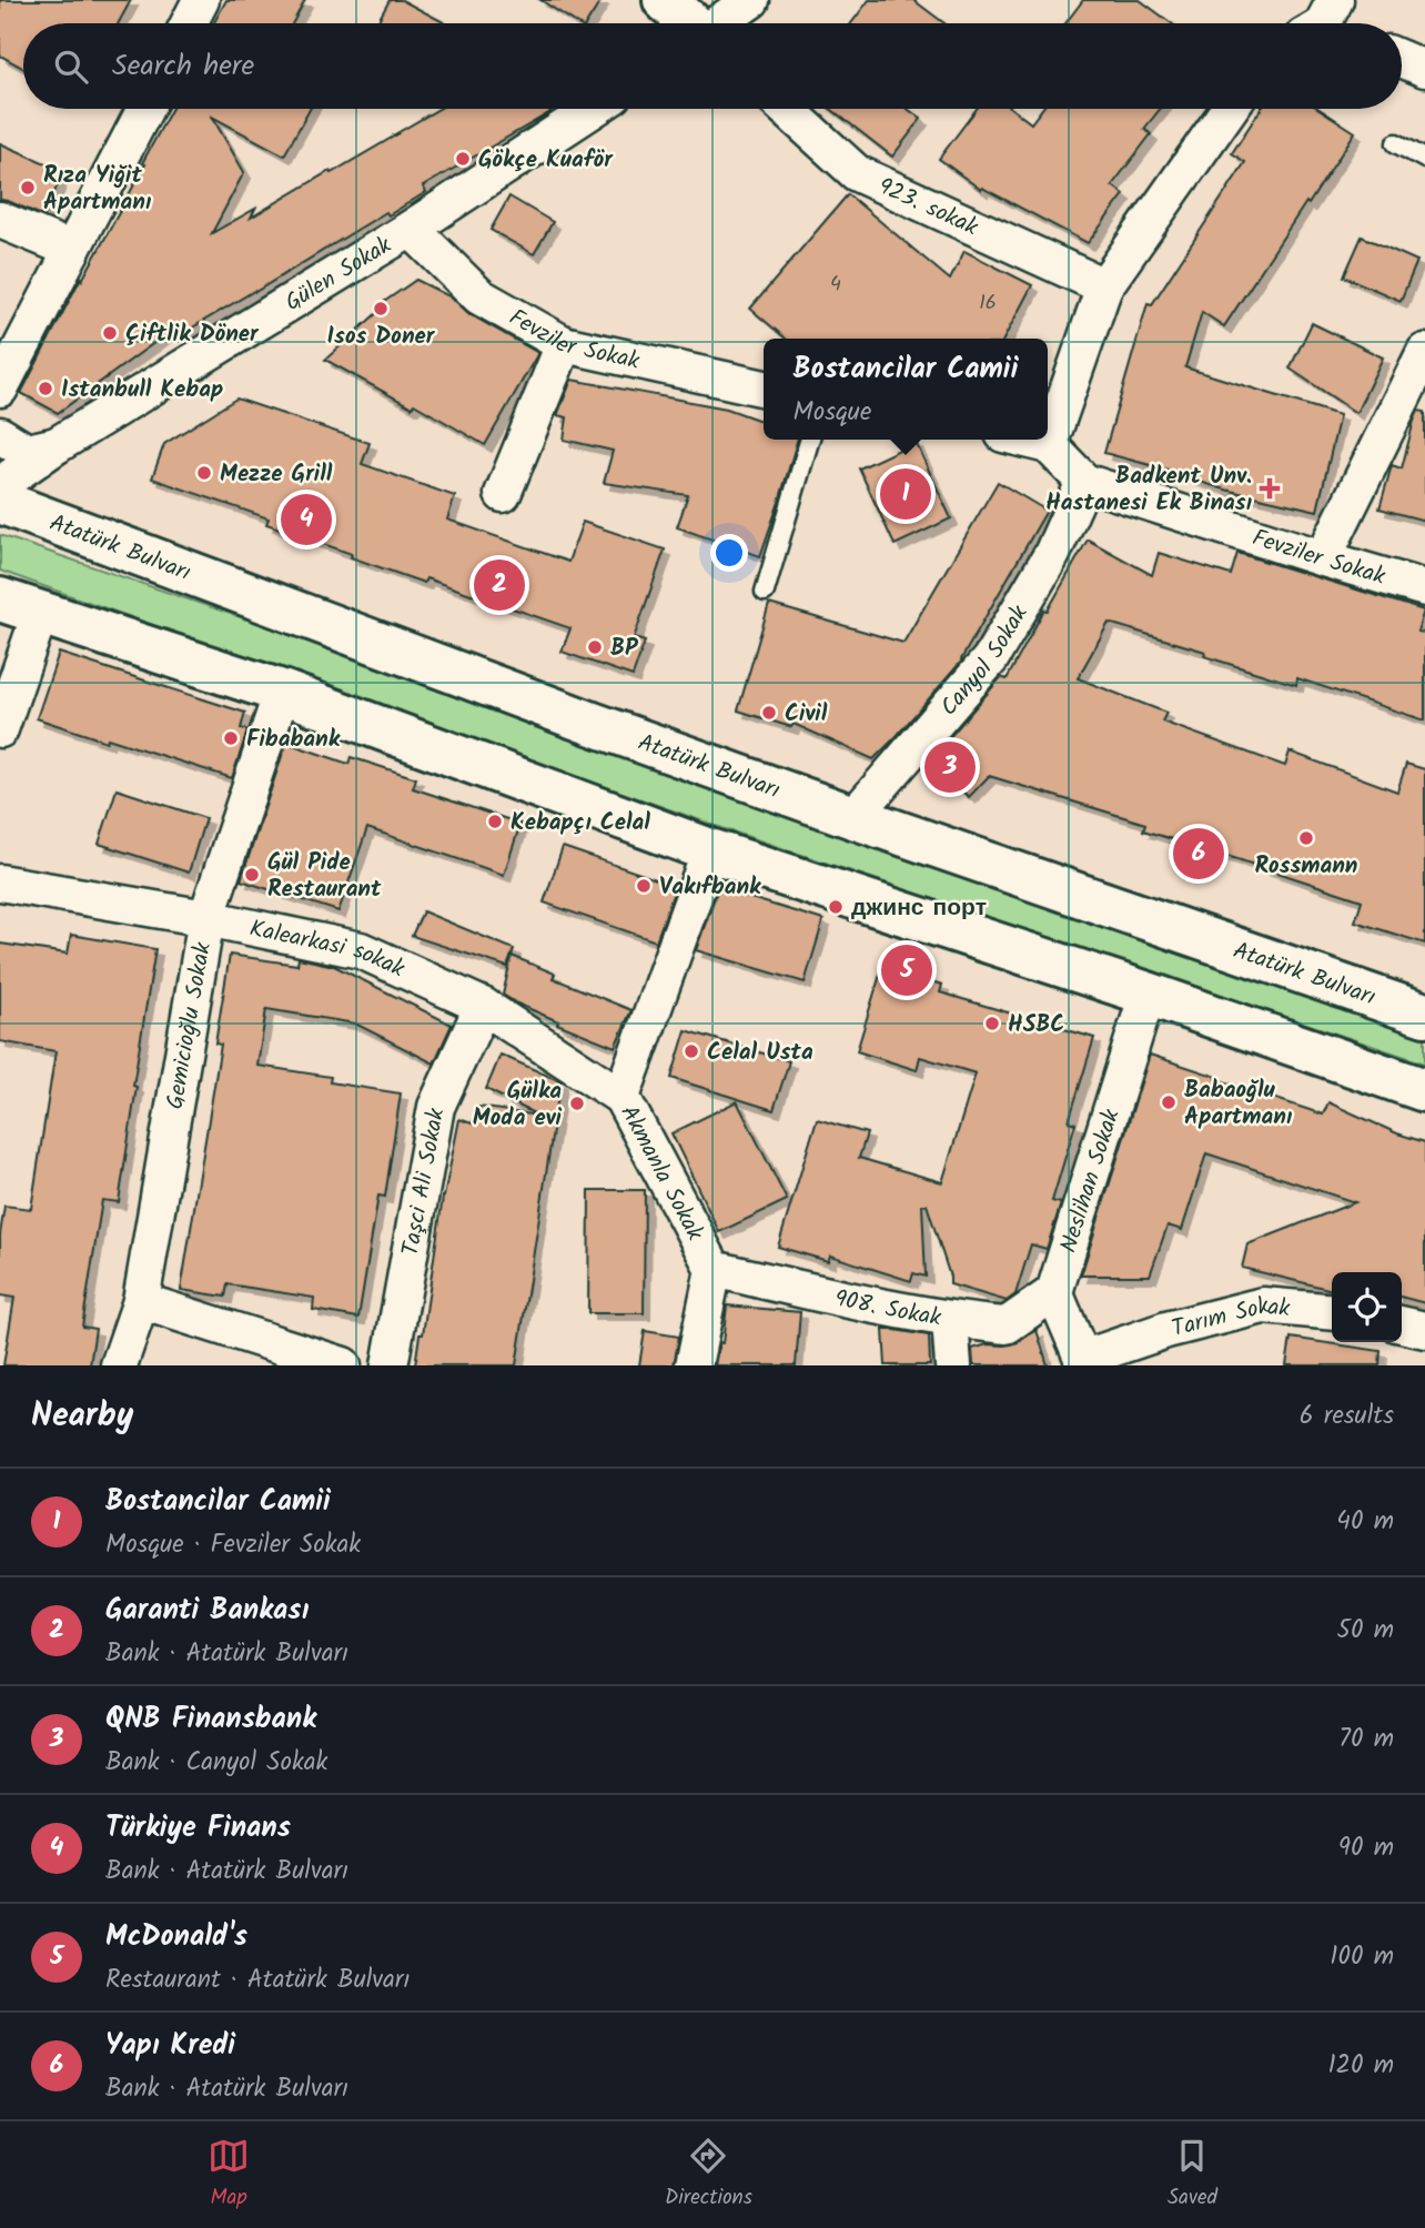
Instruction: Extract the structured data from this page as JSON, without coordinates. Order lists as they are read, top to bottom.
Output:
{
  "streets": {
    "street": [
      "923. sokak",
      "Gülen Sokak",
      "Fevziler Sokak",
      "Atatürk Bulvarı",
      "Canyol Sokak",
      "Kalearkasi sokak",
      "Gemicioğlu Sokak",
      "Akmanla Sokak",
      "Neslihan Sokak",
      "Taşci Ali Sokak",
      "908. Sokak",
      "Tarım Sokak"
    ]
  },
  "crossings": [
    ["Gülen Sokak", "Fevziler Sokak"],
    ["Fevziler Sokak", "Canyol Sokak"],
    ["Atatürk Bulvarı", "Canyol Sokak"],
    ["Kalearkasi sokak", "Gemicioğlu Sokak"],
    ["Kalearkasi sokak", "Akmanla Sokak"],
    ["Kalearkasi sokak", "Taşci Ali Sokak"],
    ["Akmanla Sokak", "908. Sokak"],
    ["Neslihan Sokak", "908. Sokak"]
  ],
  "places": {
    "other": [
      "Gökçe Kuaför",
      "Rıza Yiğit Apartmanı",
      "Isos Doner",
      "Çiftlik Döner",
      "Istanbull Kebap",
      "Mezze Grill",
      "BP",
      "Civil",
      "Fibabank",
      "Kebapçı Celal",
      "Rossmann",
      "Gül Pide Restaurant",
      "Vakıfbank",
      "джинс порт",
      "HSBC",
      "Celal Usta",
      "Babaoğlu Apartmanı",
      "Gülka Moda evi"
    ],
    "health": ["Badkent Unv. Hastanesi Ek Binası"]
  },
  "house_numbers": ["4", "16"],
  "page": {
    "search": "Search here",
    "popup": ["Bostancilar Camii", "Mosque"],
    "pins": [
      "1",
      "4",
      "2",
      "3",
      "6",
      "5"
    ],
    "heading": ["Nearby", "6 results"],
    "list": [
      {
        "mark": "1",
        "name": "Bostancilar Camii",
        "note": "Mosque · Fevziler Sokak",
        "value": "40 m"
      },
      {
        "mark": "2",
        "name": "Garanti Bankası",
        "note": "Bank · Atatürk Bulvarı",
        "value": "50 m"
      },
      {
        "mark": "3",
        "name": "QNB Finansbank",
        "note": "Bank · Canyol Sokak",
        "value": "70 m"
      },
      {
        "mark": "4",
        "name": "Türkiye Finans",
        "note": "Bank · Atatürk Bulvarı",
        "value": "90 m"
      },
      {
        "mark": "5",
        "name": "McDonald's",
        "note": "Restaurant · Atatürk Bulvarı",
        "value": "100 m"
      },
      {
        "mark": "6",
        "name": "Yapı Kredi",
        "note": "Bank · Atatürk Bulvarı",
        "value": "120 m"
      }
    ],
    "nav": ["Map", "Directions", "Saved"]
  }
}
